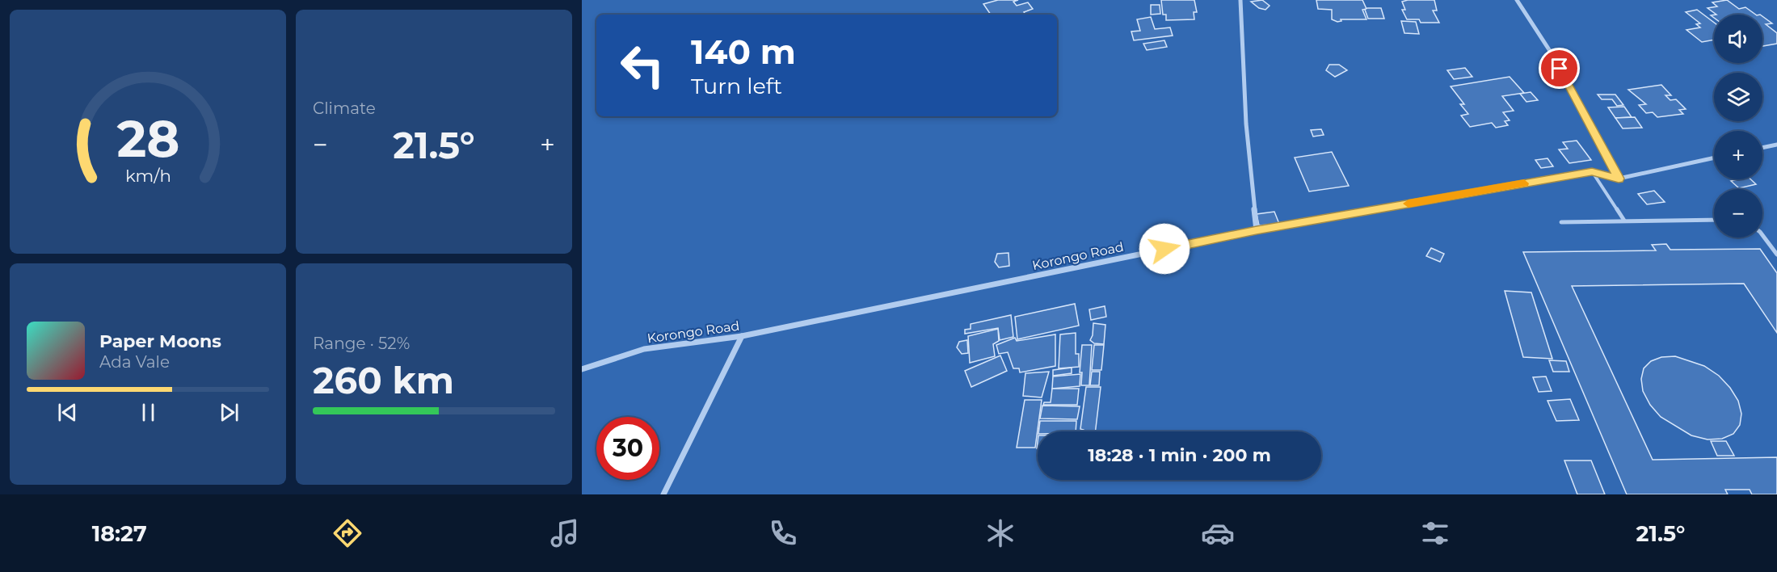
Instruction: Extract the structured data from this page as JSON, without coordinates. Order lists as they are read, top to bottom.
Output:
{
  "streets": {
    "street": ["Korongo Road"]
  },
  "page": {
    "tile": [
      "Climate",
      ["Range · 52%", "260 km"]
    ],
    "map_buttons": ["+", "−"],
    "turn": ["140 m", "Turn left"],
    "heat": ["−", "21.5°", "+"],
    "song": ["Paper Moons", "Ada Vale"],
    "limit": "30",
    "trip": "18:28 · 1 min · 200 m",
    "tabs": ["18:27", "21.5°"],
    "gauge": ["28", "km/h"]
  }
}
